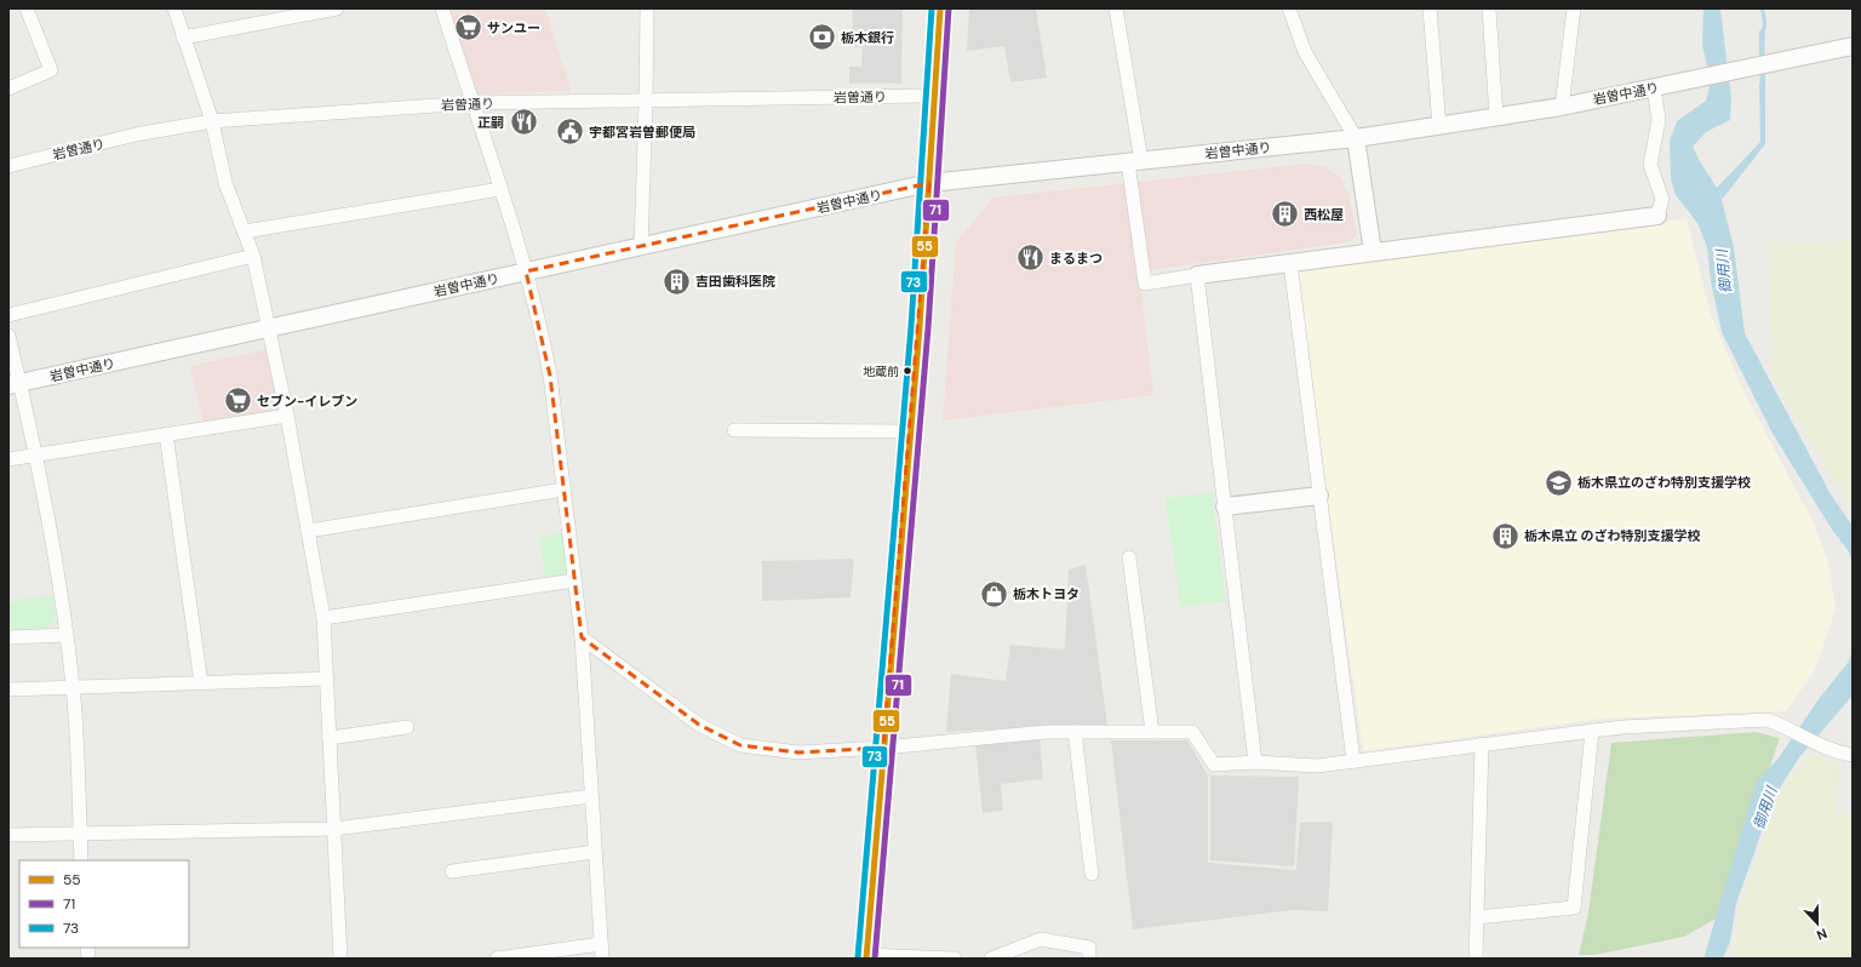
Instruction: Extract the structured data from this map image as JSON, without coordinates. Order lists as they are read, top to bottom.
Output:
{
  "streets": {
    "street": ["岩曽中通り", "岩曽通り"]
  },
  "water": ["御用川"],
  "places": {
    "supermarket": ["サンユー", "セブン-イレブン"],
    "bank": ["栃木銀行"],
    "restaurant": ["正嗣", "まるまつ"],
    "public building": ["宇都宮岩曽郵便局"],
    "building": ["西松屋", "吉田歯科医院", "栃木県立 のざわ特別支援学校"],
    "other": ["地蔵前"],
    "school or university": ["栃木県立のざわ特別支援学校"],
    "shop": ["栃木トヨタ"]
  },
  "lines": ["transit line 55", "transit line 71", "transit line 73"],
  "legend": ["55", "71", "73"],
  "north": "bottom"
}
